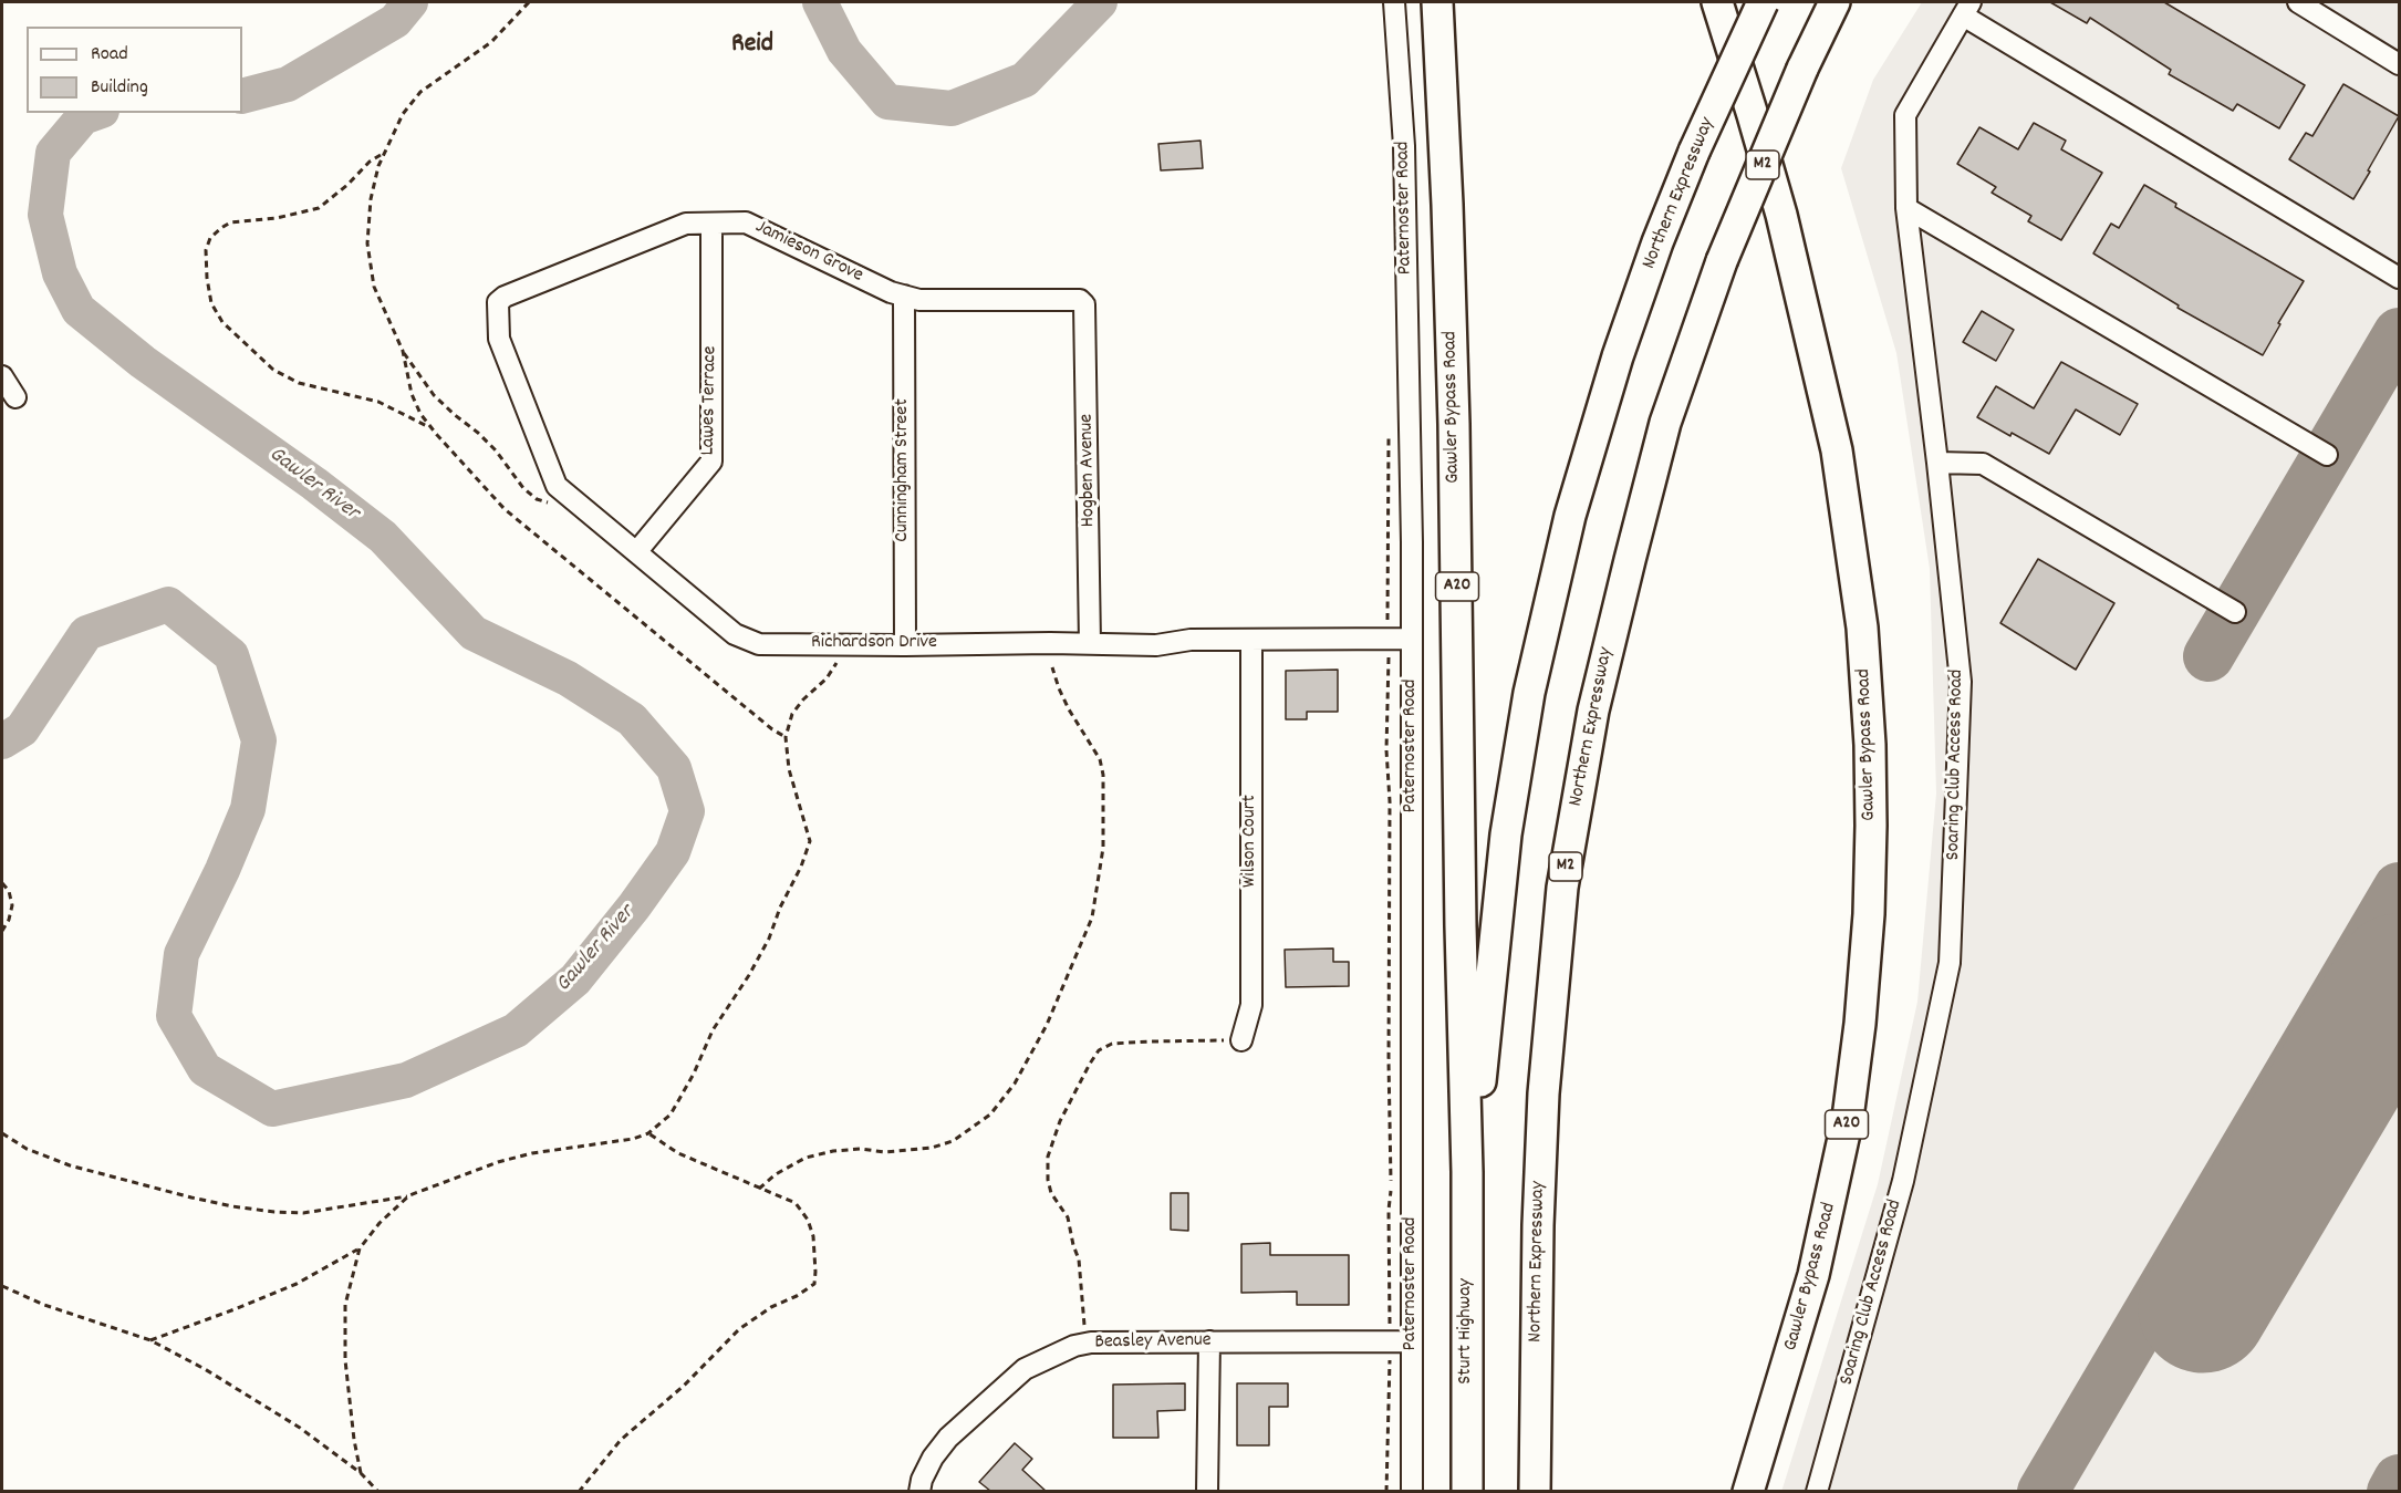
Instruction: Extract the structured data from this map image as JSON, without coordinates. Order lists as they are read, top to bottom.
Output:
{
  "streets": {
    "highway": [
      "M2",
      "Northern Expressway",
      "Gawler Bypass Road",
      "A20",
      "Sturt Highway"
    ],
    "street": [
      "Paternoster Road",
      "Jamieson Grove",
      "Lawes Terrace",
      "Cunningham Street",
      "Hogben Avenue",
      "Richardson Drive",
      "Soaring Club Access Road",
      "Wilson Court",
      "Beasley Avenue"
    ]
  },
  "crossings": [
    ["Northern Expressway", "Gawler Bypass Road"],
    ["Northern Expressway", "Sturt Highway"],
    ["Paternoster Road", "Richardson Drive"],
    ["Paternoster Road", "Beasley Avenue"],
    ["Jamieson Grove", "Lawes Terrace"],
    ["Jamieson Grove", "Cunningham Street"],
    ["Jamieson Grove", "Hogben Avenue"],
    ["Jamieson Grove", "Richardson Drive"],
    ["Lawes Terrace", "Richardson Drive"],
    ["Gawler Bypass Road", "Sturt Highway"],
    ["Cunningham Street", "Richardson Drive"],
    ["Hogben Avenue", "Richardson Drive"],
    ["Richardson Drive", "Wilson Court"]
  ],
  "districts": ["Reid"],
  "water": ["Gawler River"],
  "legend": ["Road", "Building"]
}
